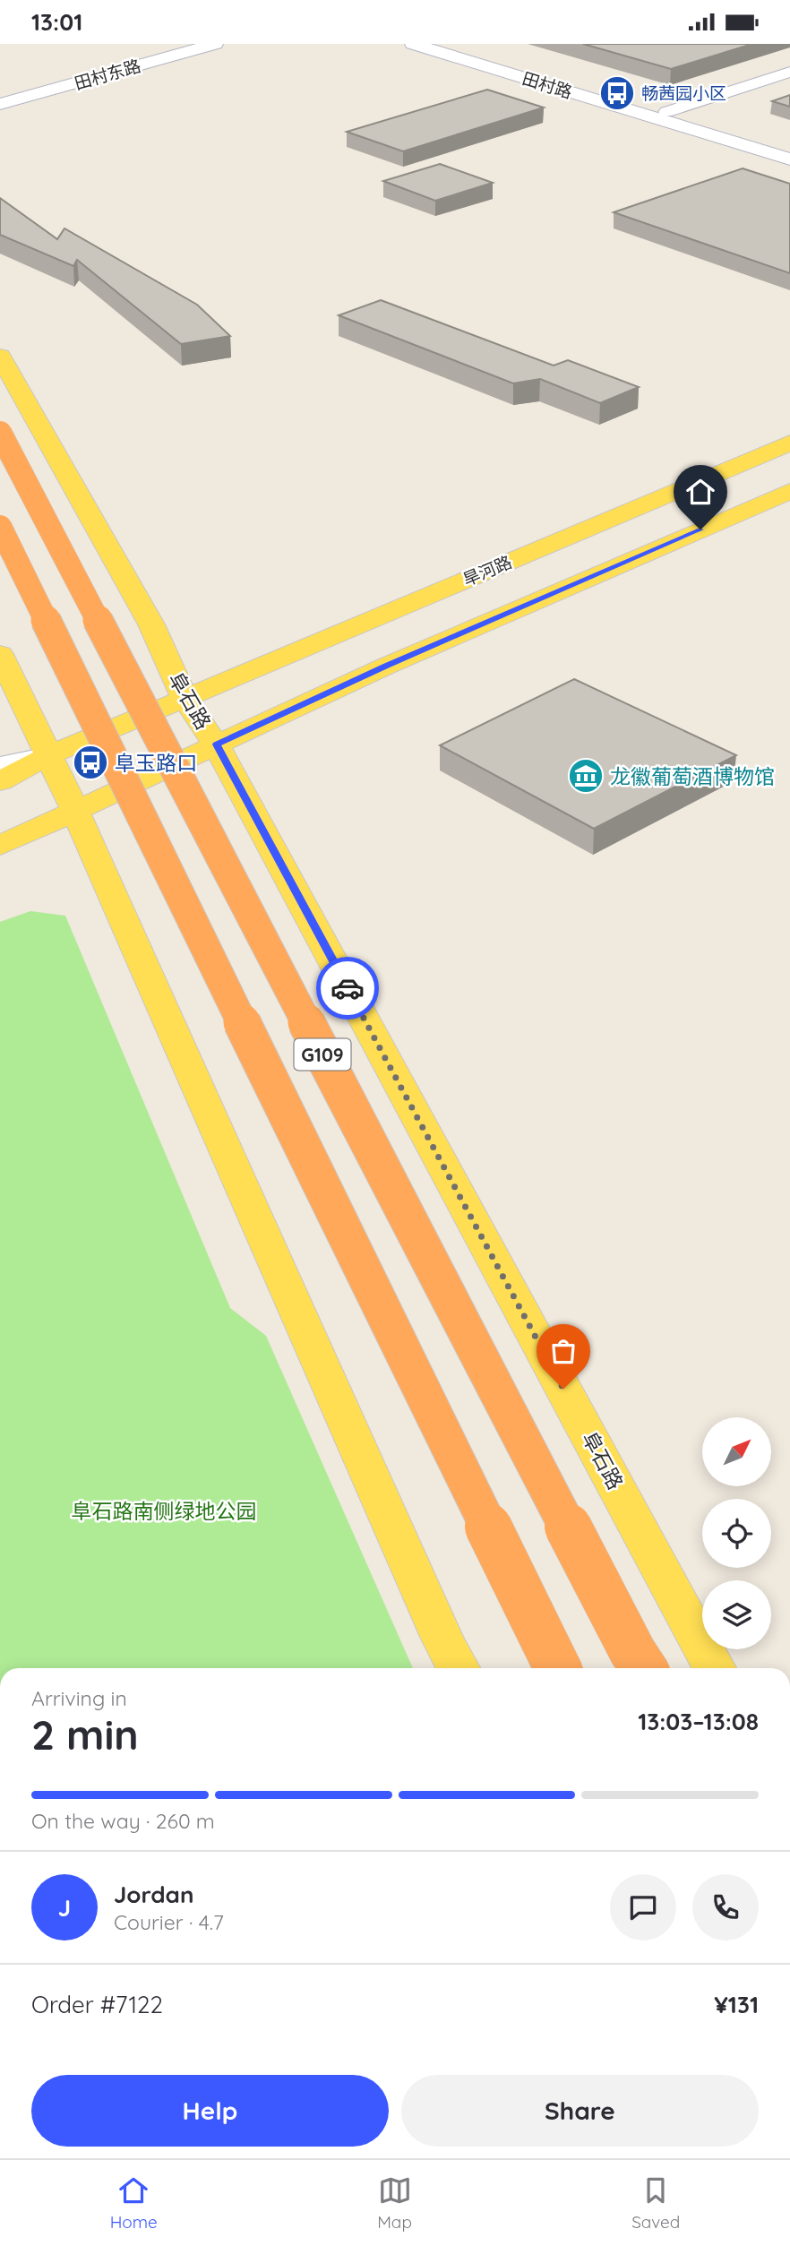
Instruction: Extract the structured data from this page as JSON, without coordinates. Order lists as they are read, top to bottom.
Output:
{
  "streets": {
    "highway": ["G109"],
    "main road": [
      "田村东路",
      "田村路",
      "旱河路",
      "阜石路"
    ]
  },
  "crossings": [
    ["旱河路", "阜石路"]
  ],
  "parks": ["阜石路南侧绿地公园"],
  "places": {
    "bus stop": ["畅茜园小区", "阜玉路口"],
    "museum": ["龙徽葡萄酒博物馆"]
  },
  "north": "top right",
  "page": {
    "status": "13:01",
    "heading": ["2 min", "Arriving in", "13:03–13:08"],
    "panel": [
      "Jordan",
      "Courier · 4.7",
      "Order #7122",
      "¥131"
    ],
    "bar": "On the way · 260 m",
    "round": "J",
    "buttons": ["Help", "Share"],
    "tabs": ["Home", "Map", "Saved"]
  }
}
